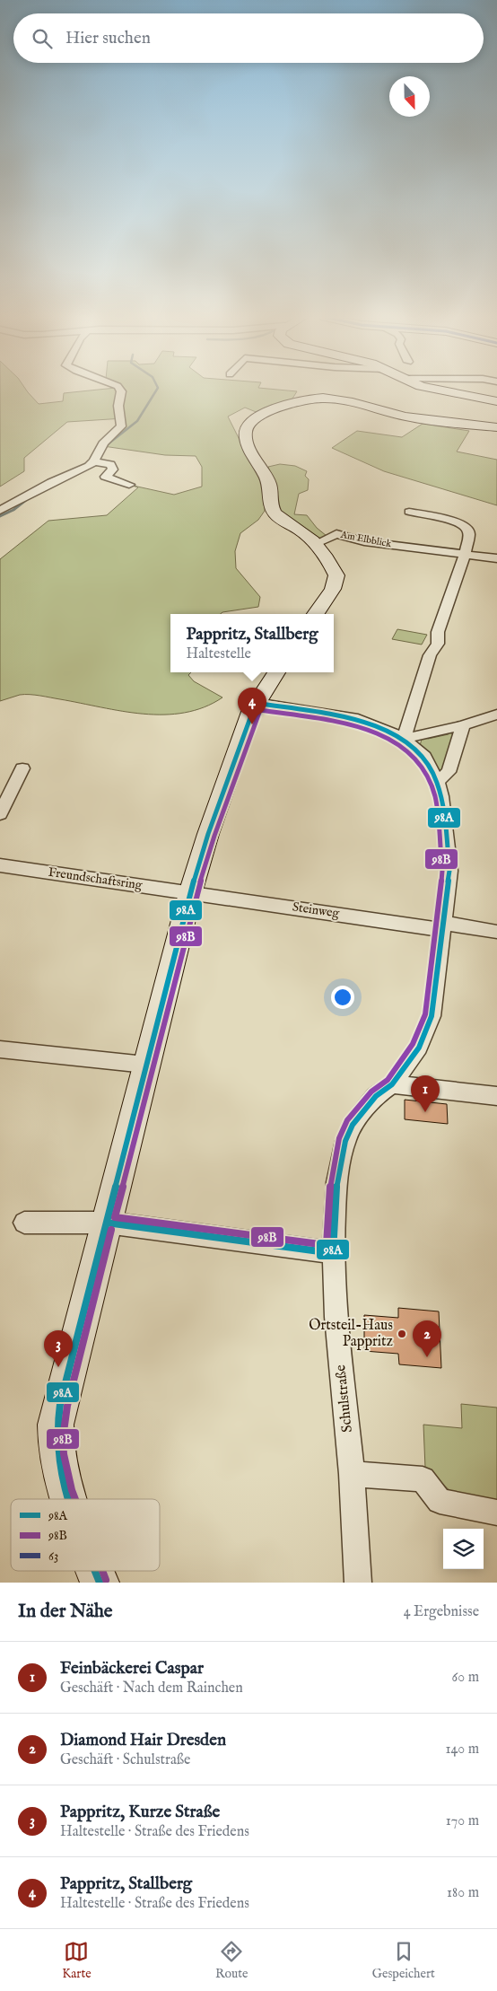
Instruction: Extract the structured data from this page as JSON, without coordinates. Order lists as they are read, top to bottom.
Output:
{
  "streets": {
    "street": [
      "Am Elbblick",
      "Freundschaftsring",
      "Steinweg",
      "Schulstraße"
    ]
  },
  "crossings": [
    ["Freundschaftsring", "Steinweg"],
    ["Steinweg", "Schulstraße"]
  ],
  "places": ["Ortsteil-Haus Pappritz"],
  "lines": ["transit line 98A", "transit line 98B"],
  "legend": ["98A", "98B", "63"],
  "north": "bottom",
  "page": {
    "search": "Hier suchen",
    "popup": ["Pappritz, Stallberg", "Haltestelle"],
    "pins": [
      "4",
      "1",
      "2",
      "3"
    ],
    "heading": ["In der Nähe", "4 Ergebnisse"],
    "list": [
      {
        "mark": "1",
        "name": "Feinbäckerei Caspar",
        "note": "Geschäft · Nach dem Rainchen",
        "value": "60 m"
      },
      {
        "mark": "2",
        "name": "Diamond Hair Dresden",
        "note": "Geschäft · Schulstraße",
        "value": "140 m"
      },
      {
        "mark": "3",
        "name": "Pappritz, Kurze Straße",
        "note": "Haltestelle · Straße des Friedens",
        "value": "170 m"
      },
      {
        "mark": "4",
        "name": "Pappritz, Stallberg",
        "note": "Haltestelle · Straße des Friedens",
        "value": "180 m"
      }
    ],
    "nav": ["Karte", "Route", "Gespeichert"]
  }
}
